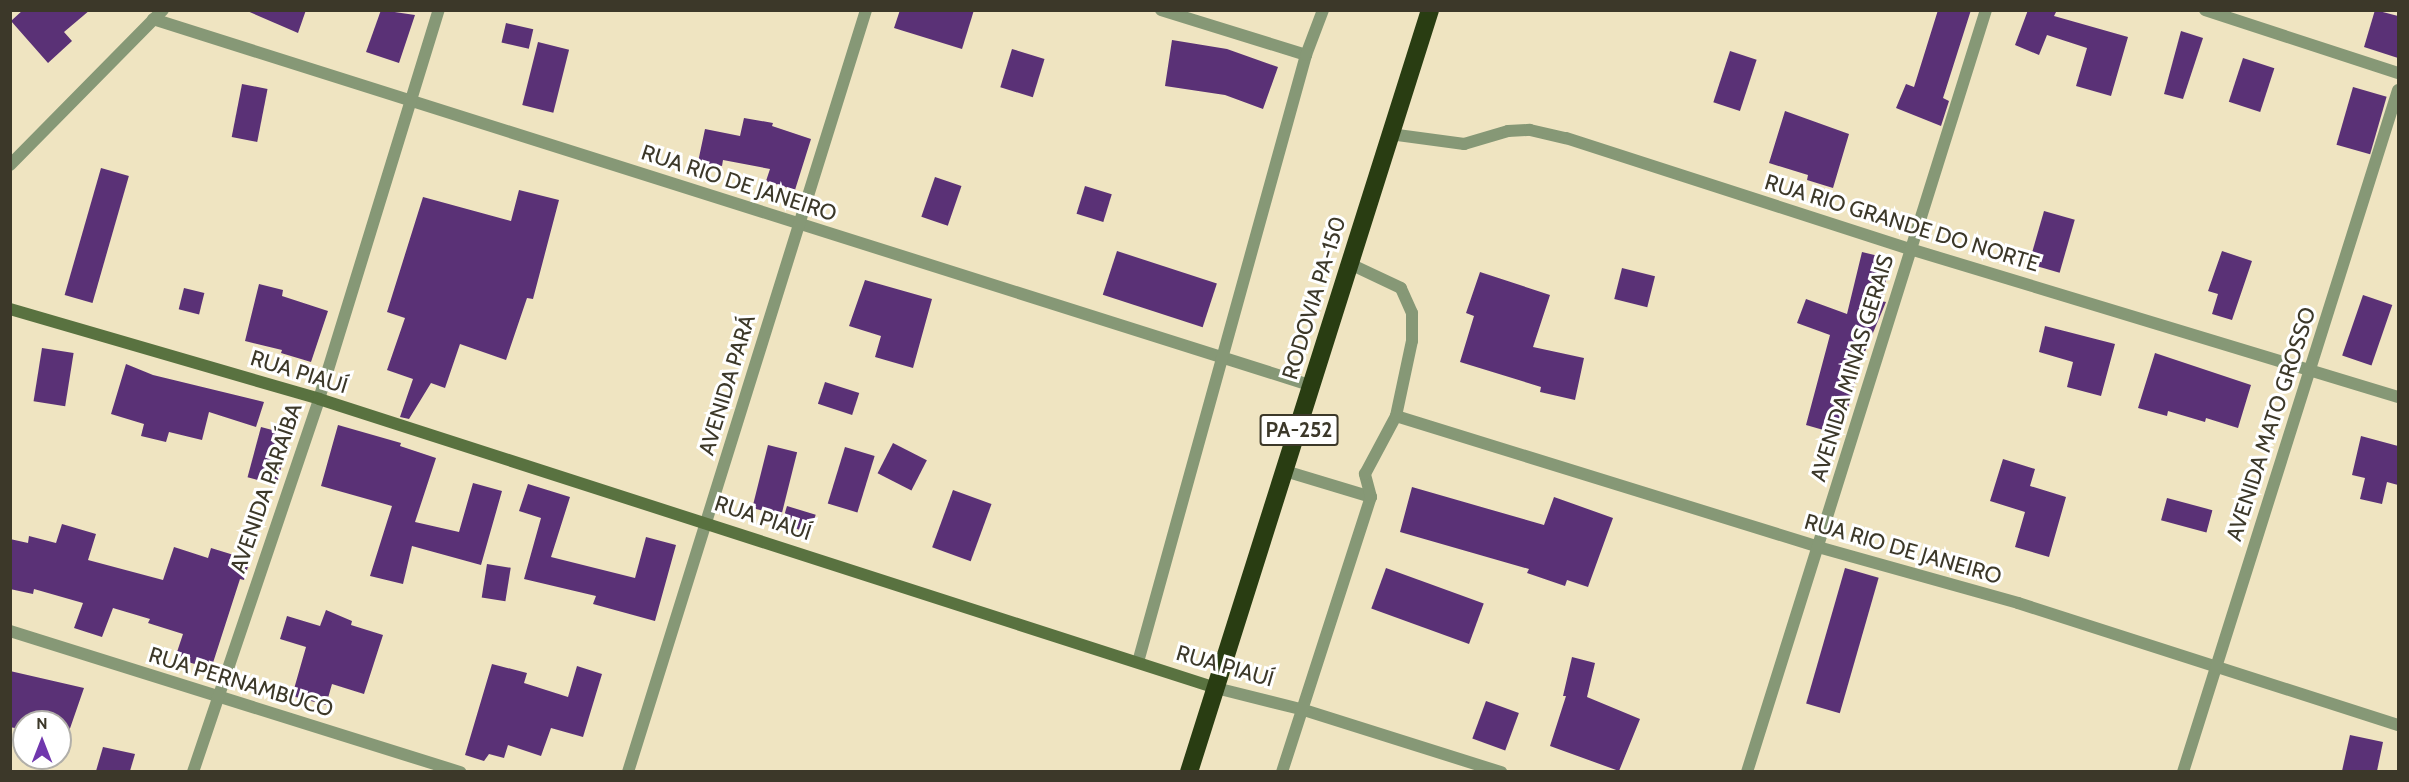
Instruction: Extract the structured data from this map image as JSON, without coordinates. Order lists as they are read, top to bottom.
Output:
{
  "streets": {
    "highway": ["RODOVIA PA-150", "PA-252"],
    "street": [
      "RUA RIO DE JANEIRO",
      "RUA RIO GRANDE DO NORTE",
      "AVENIDA MINAS GERAIS",
      "RUA PIAUÍ",
      "AVENIDA PARÁ",
      "AVENIDA MATO GROSSO",
      "AVENIDA PARAÍBA",
      "RUA PERNAMBUCO"
    ]
  },
  "crossings": [
    ["RUA RIO DE JANEIRO", "RODOVIA PA-150"],
    ["RUA RIO DE JANEIRO", "AVENIDA MINAS GERAIS"],
    ["RUA RIO DE JANEIRO", "AVENIDA PARÁ"],
    ["RUA RIO DE JANEIRO", "AVENIDA MATO GROSSO"],
    ["RUA RIO DE JANEIRO", "AVENIDA PARAÍBA"],
    ["RUA RIO GRANDE DO NORTE", "RODOVIA PA-150"],
    ["RUA RIO GRANDE DO NORTE", "AVENIDA MINAS GERAIS"],
    ["RUA RIO GRANDE DO NORTE", "AVENIDA MATO GROSSO"],
    ["RODOVIA PA-150", "RUA PIAUÍ"],
    ["RUA PIAUÍ", "AVENIDA PARÁ"],
    ["RUA PIAUÍ", "AVENIDA PARAÍBA"],
    ["AVENIDA PARAÍBA", "RUA PERNAMBUCO"]
  ],
  "north": "top"
}
